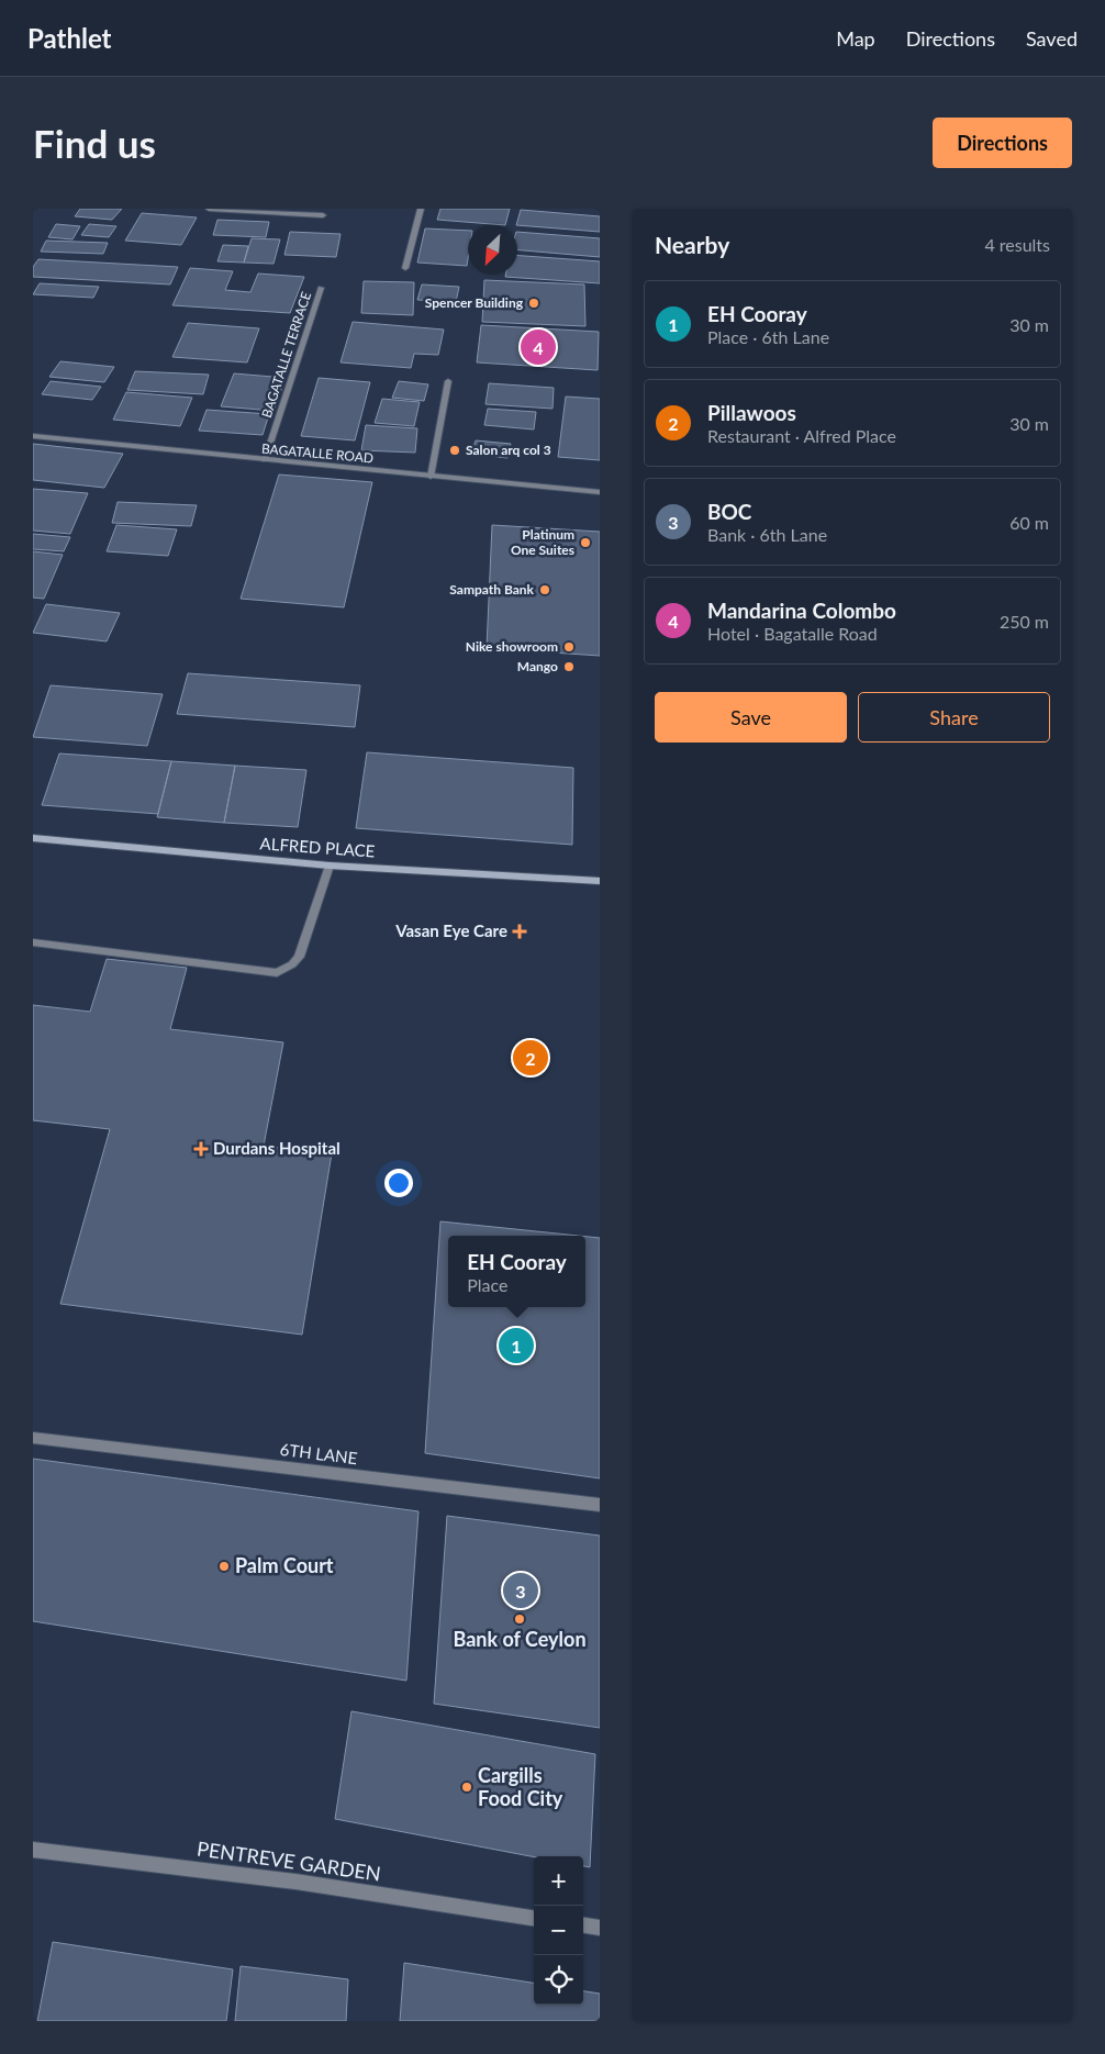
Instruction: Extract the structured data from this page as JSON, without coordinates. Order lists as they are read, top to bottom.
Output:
{
  "streets": {
    "main road": ["ALFRED PLACE"],
    "street": [
      "BAGATALLE TERRACE",
      "BAGATALLE ROAD",
      "6TH LANE",
      "PENTREVE GARDEN"
    ]
  },
  "crossings": [
    ["BAGATALLE TERRACE", "BAGATALLE ROAD"]
  ],
  "places": {
    "other": [
      "Spencer Building",
      "Salon arq col 3",
      "Platinum One Suites",
      "Sampath Bank",
      "Nike showroom",
      "Mango",
      "Palm Court",
      "Bank of Ceylon",
      "Cargills Food City"
    ],
    "health": ["Vasan Eye Care", "Durdans Hospital"]
  },
  "north": "bottom left",
  "page": {
    "header": "Pathlet",
    "nav": ["Map", "Directions", "Saved"],
    "buttons": [
      "Directions",
      ["Save", "Share"]
    ],
    "title": "Find us",
    "heading": ["Nearby", "4 results"],
    "list": [
      {
        "mark": "1",
        "name": "EH Cooray",
        "note": "Place · 6th Lane",
        "value": "30 m"
      },
      {
        "mark": "2",
        "name": "Pillawoos",
        "note": "Restaurant · Alfred Place",
        "value": "30 m"
      },
      {
        "mark": "3",
        "name": "BOC",
        "note": "Bank · 6th Lane",
        "value": "60 m"
      },
      {
        "mark": "4",
        "name": "Mandarina Colombo",
        "note": "Hotel · Bagatalle Road",
        "value": "250 m"
      }
    ],
    "pins": [
      "4",
      "2",
      "1",
      "3"
    ],
    "popup": ["EH Cooray", "Place"],
    "map_buttons": ["+", "−"]
  }
}
